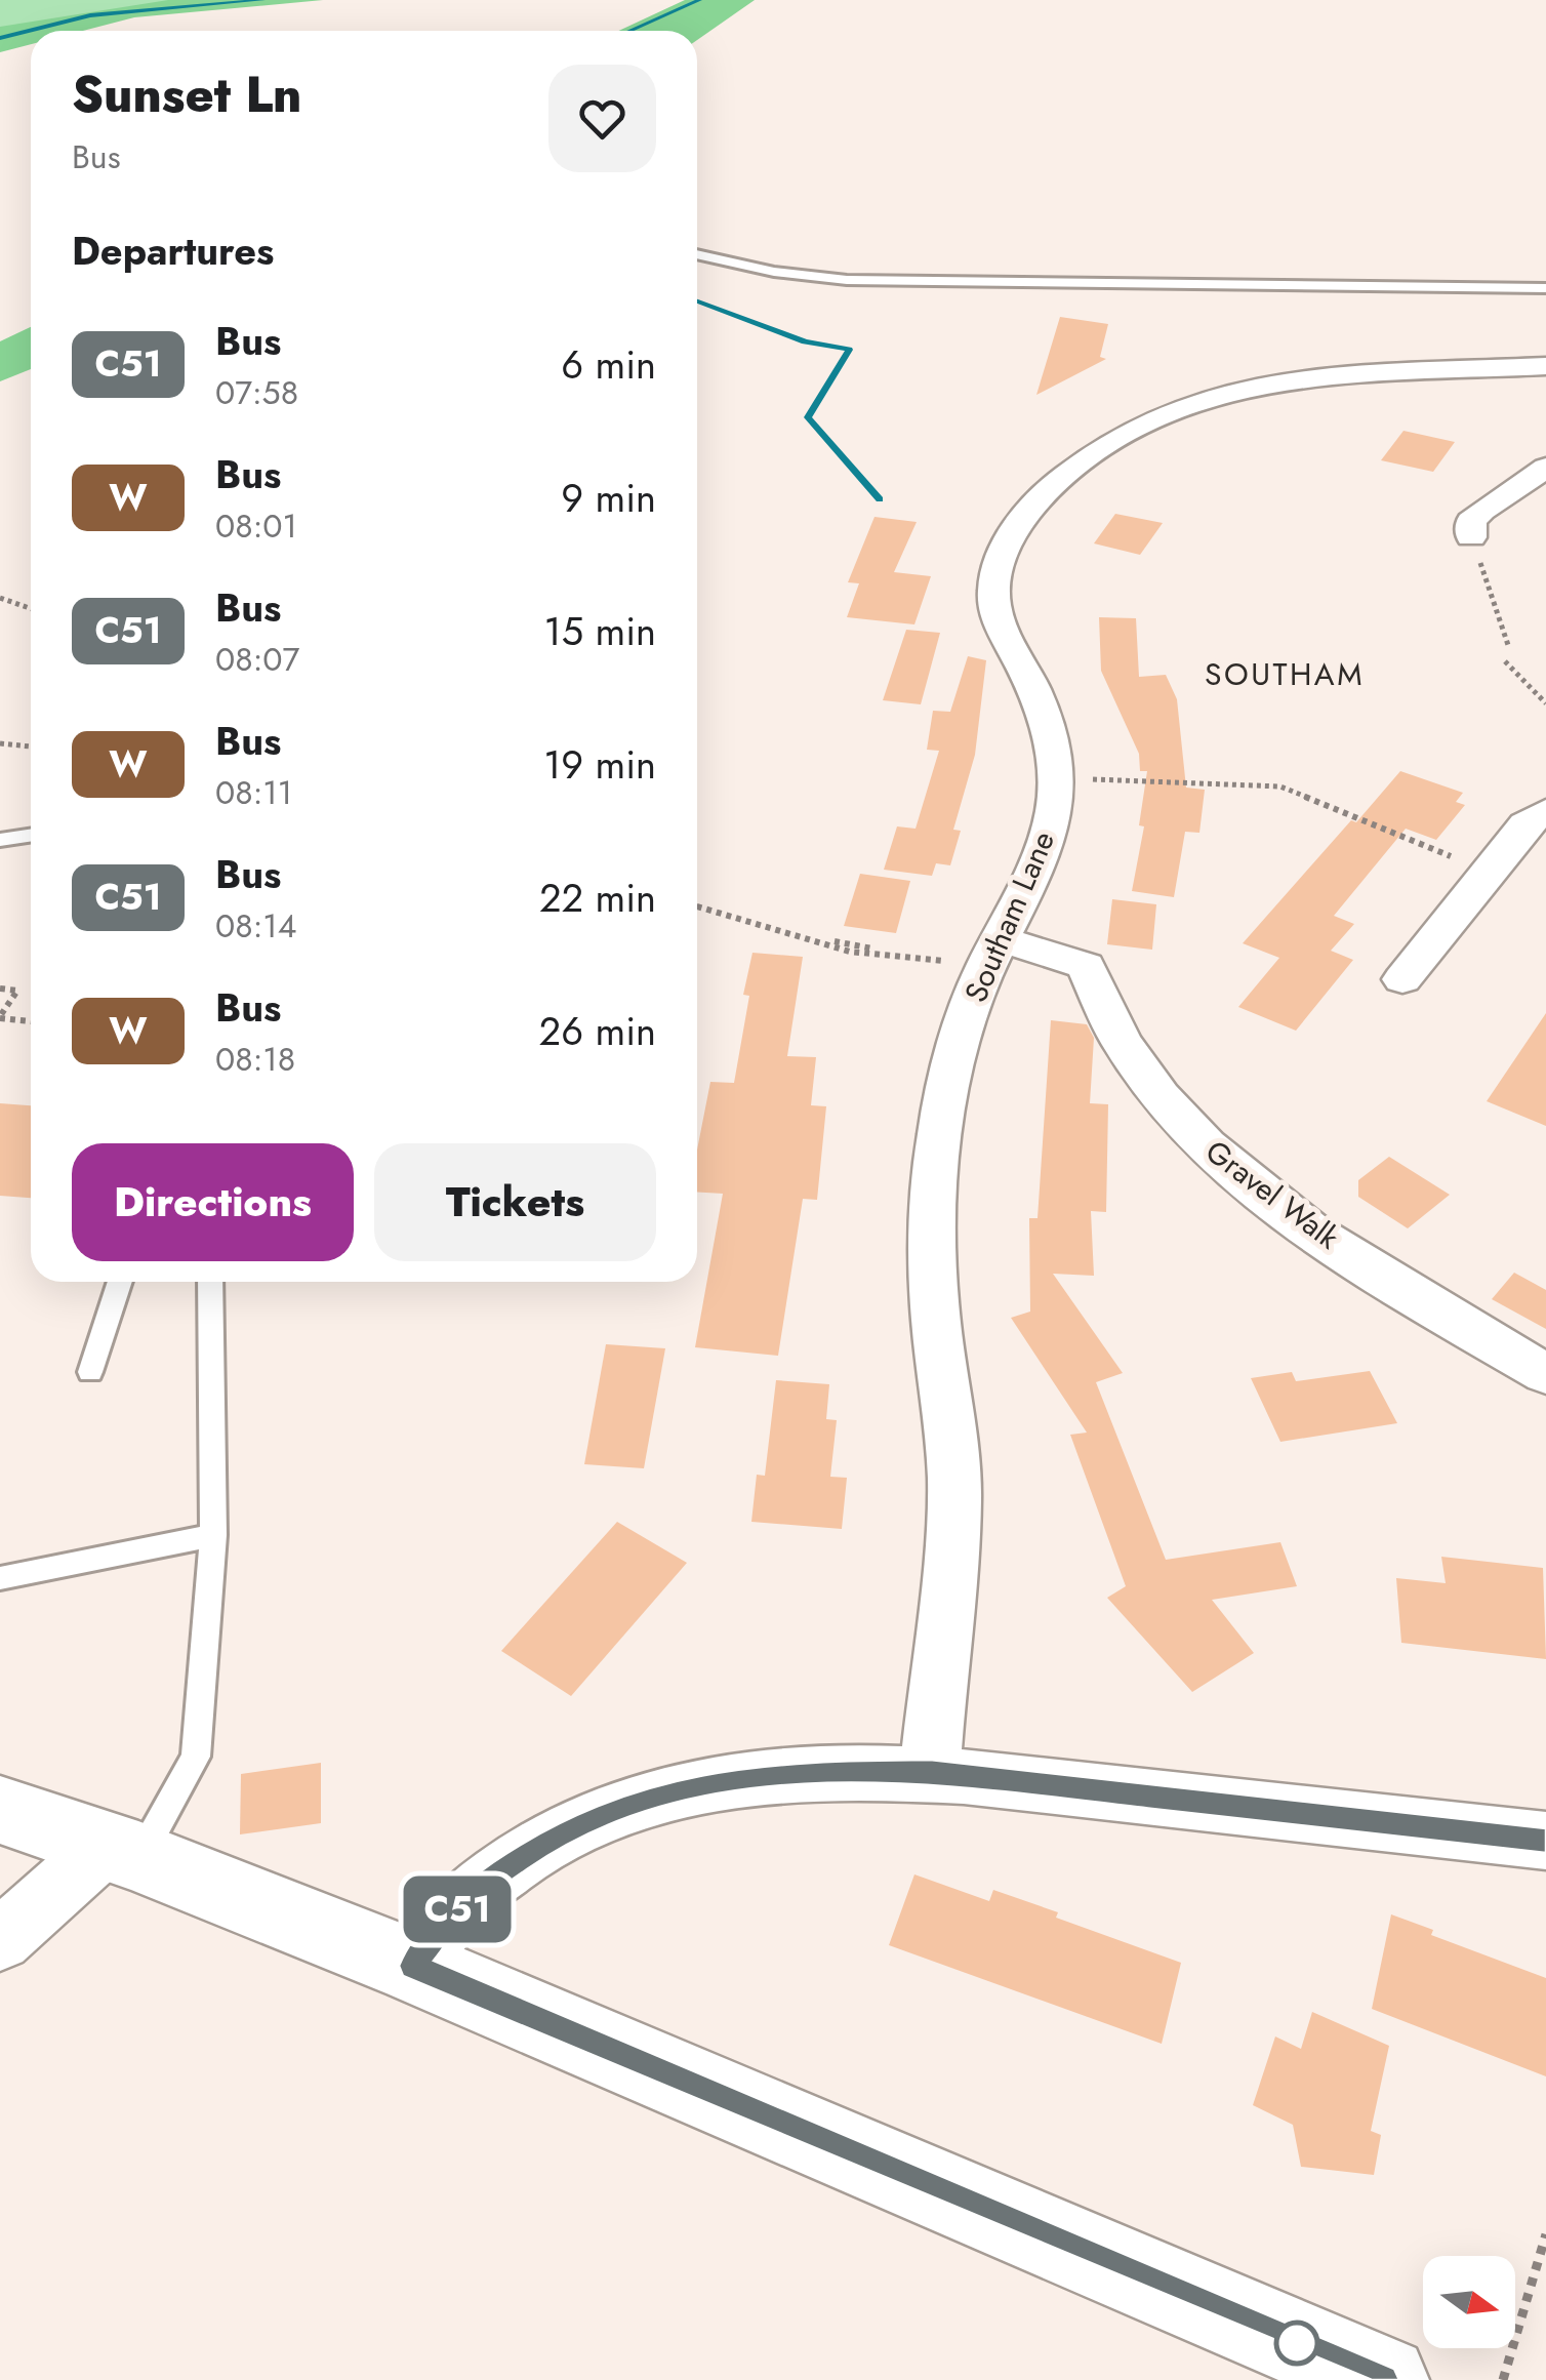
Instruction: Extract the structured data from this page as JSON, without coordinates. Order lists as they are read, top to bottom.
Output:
{
  "streets": {
    "street": ["Southam Lane", "Gravel Walk"]
  },
  "crossings": [
    ["Southam Lane", "Gravel Walk"]
  ],
  "districts": ["SOUTHAM"],
  "lines": ["bus line C51"],
  "north": "right",
  "page": {
    "on_map": "C51",
    "heading": [
      ["Sunset Ln", "Bus"],
      "Departures"
    ],
    "list": [
      {
        "mark": "C51",
        "name": "Bus",
        "note": "07:58",
        "value": "6 min"
      },
      {
        "mark": "W",
        "name": "Bus",
        "note": "08:01",
        "value": "9 min"
      },
      {
        "mark": "C51",
        "name": "Bus",
        "note": "08:07",
        "value": "15 min"
      },
      {
        "mark": "W",
        "name": "Bus",
        "note": "08:11",
        "value": "19 min"
      },
      {
        "mark": "C51",
        "name": "Bus",
        "note": "08:14",
        "value": "22 min"
      },
      {
        "mark": "W",
        "name": "Bus",
        "note": "08:18",
        "value": "26 min"
      }
    ],
    "buttons": ["Directions", "Tickets"]
  }
}
